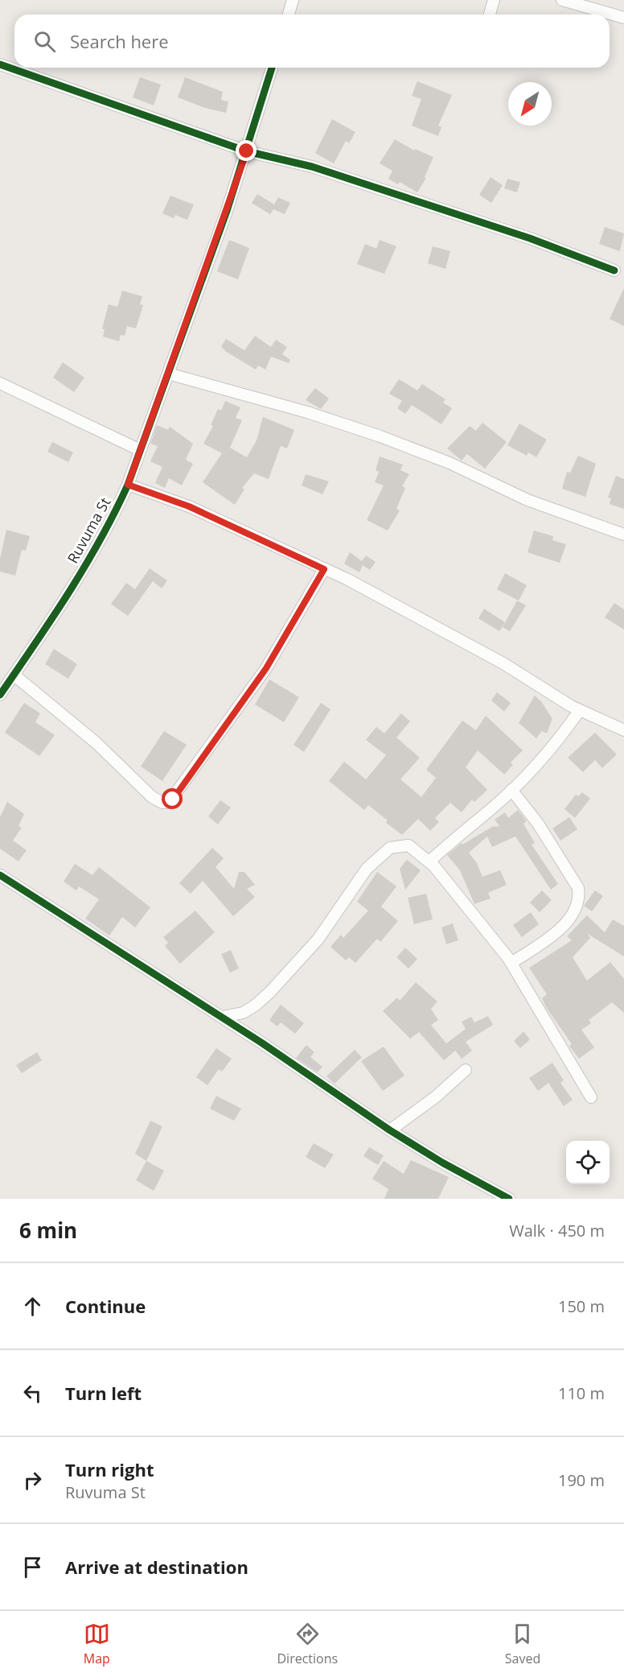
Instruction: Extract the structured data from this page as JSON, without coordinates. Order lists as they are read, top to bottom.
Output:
{
  "streets": {
    "street": ["Ruvuma St"]
  },
  "north": "bottom left",
  "page": {
    "search": "Search here",
    "heading": ["6 min", "Walk · 450 m"],
    "list": [
      ["Continue", "150 m"],
      ["Turn left", "110 m"],
      ["Turn right", "Ruvuma St", "190 m"],
      "Arrive at destination"
    ],
    "nav": ["Map", "Directions", "Saved"]
  }
}
